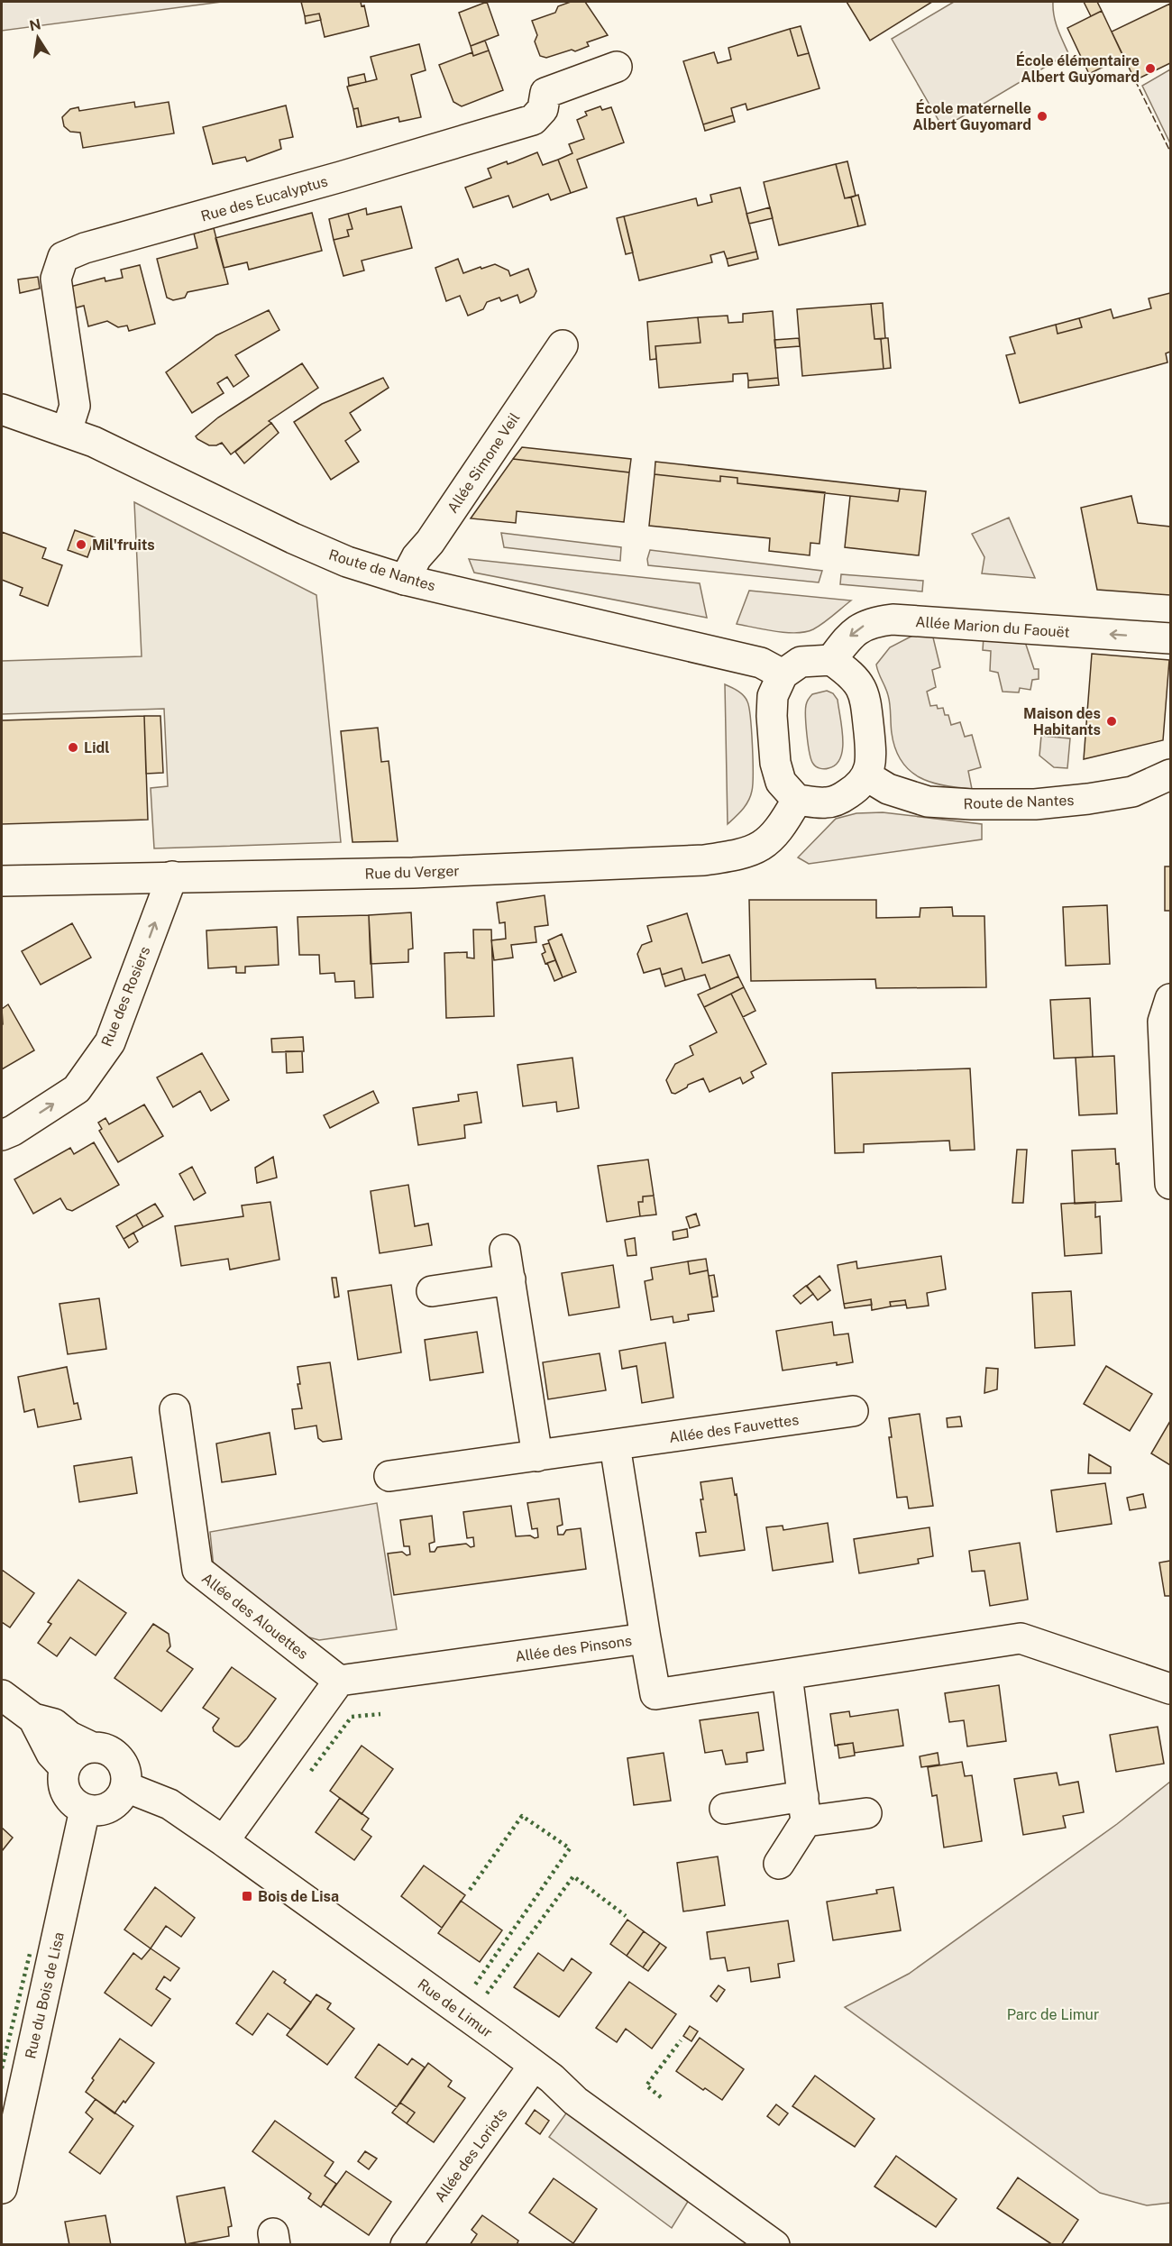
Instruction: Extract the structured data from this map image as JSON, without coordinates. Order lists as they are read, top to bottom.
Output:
{
  "streets": {
    "street": [
      "Rue des Eucalyptus",
      "Allée Simone Veil",
      "Route de Nantes",
      "Allée Marion du Faouët",
      "Rue du Verger",
      "Rue des Rosiers",
      "Allée des Fauvettes",
      "Allée des Alouettes",
      "Allée des Pinsons",
      "Rue du Bois de Lisa",
      "Rue de Limur",
      "Allée des Loriots"
    ]
  },
  "crossings": [
    ["Rue des Eucalyptus", "Route de Nantes"],
    ["Allée Simone Veil", "Route de Nantes"],
    ["Route de Nantes", "Allée Marion du Faouët"],
    ["Route de Nantes", "Rue du Verger"],
    ["Allée Marion du Faouët", "Rue du Verger"],
    ["Rue du Verger", "Rue des Rosiers"],
    ["Allée des Alouettes", "Allée des Pinsons"],
    ["Rue du Bois de Lisa", "Rue de Limur"],
    ["Rue de Limur", "Allée des Loriots"]
  ],
  "one_way": ["Allée Marion du Faouët", "Rue des Rosiers"],
  "parks": ["Parc de Limur"],
  "places": {
    "other": [
      "École élémentaire Albert Guyomard",
      "École maternelle Albert Guyomard",
      "Mil'fruits",
      "Maison des Habitants",
      "Lidl"
    ],
    "transit": ["Bois de Lisa"]
  },
  "north": "top"
}
